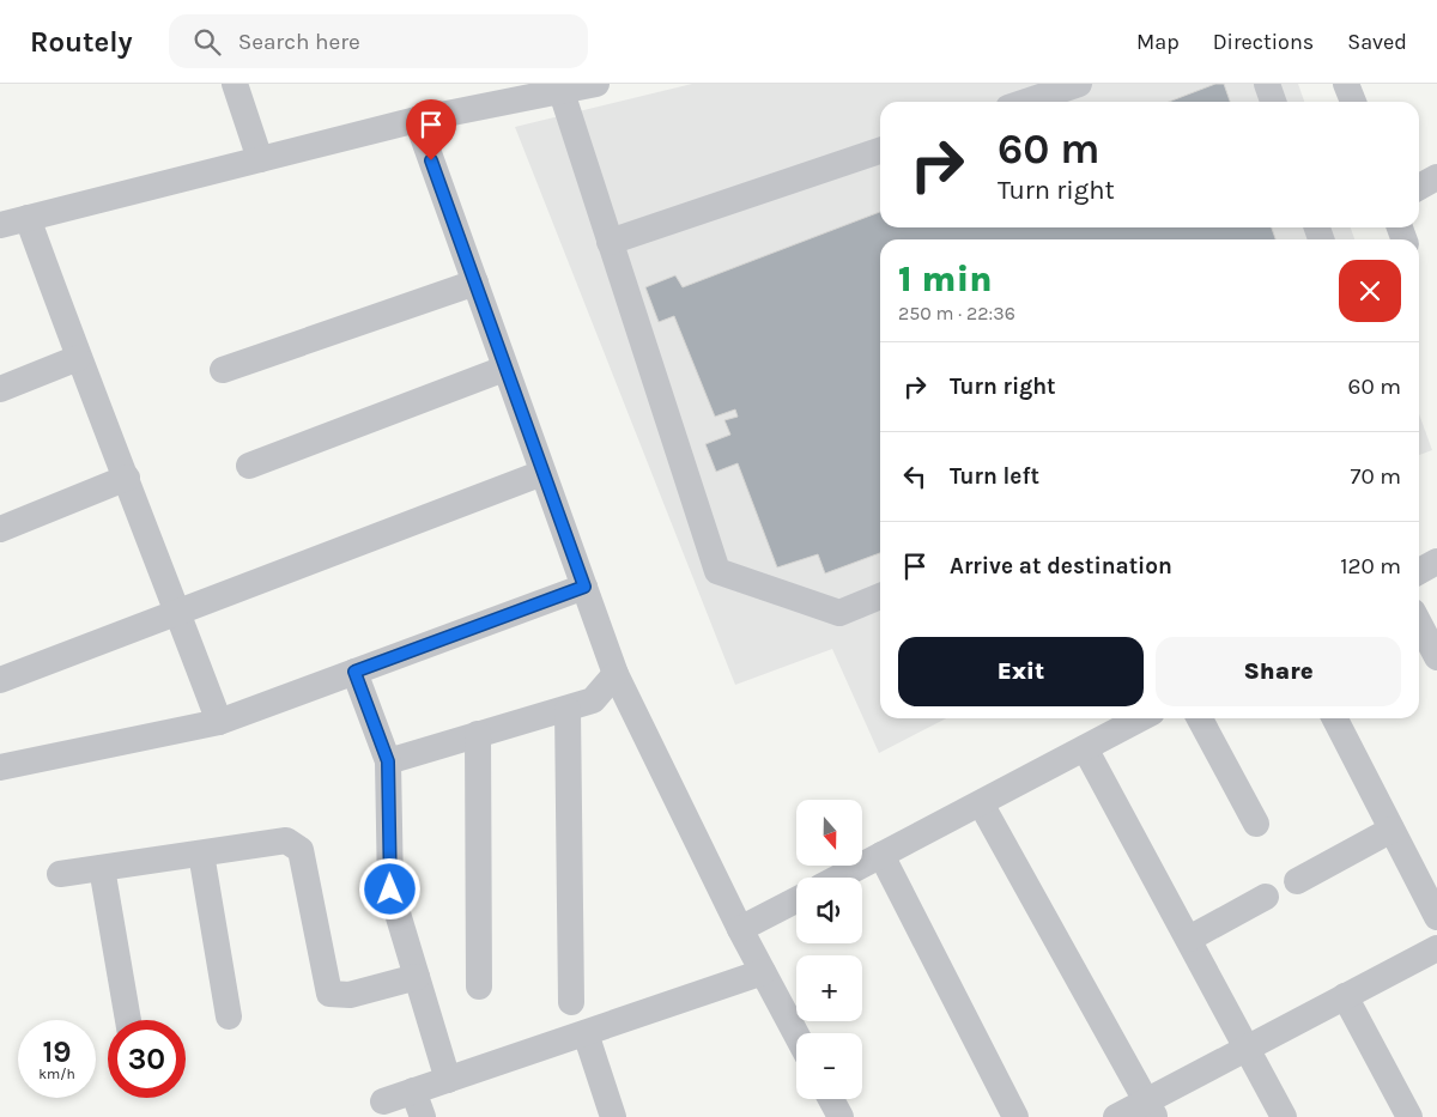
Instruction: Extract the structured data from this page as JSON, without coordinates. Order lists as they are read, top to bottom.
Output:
{
  "north": "bottom",
  "page": {
    "header": "Routely",
    "search": "Search here",
    "nav": ["Map", "Directions", "Saved"],
    "turn": ["60 m", "Turn right"],
    "heading": ["1 min", "250 m · 22:36"],
    "list": [
      {
        "name": "Turn right",
        "value": "60 m"
      },
      {
        "name": "Turn left",
        "value": "70 m"
      },
      {
        "name": "Arrive at destination",
        "value": "120 m"
      }
    ],
    "buttons": ["Exit", "Share"],
    "map_buttons": ["+", "−"],
    "speed": "19 km/h",
    "limit": "30"
  }
}
